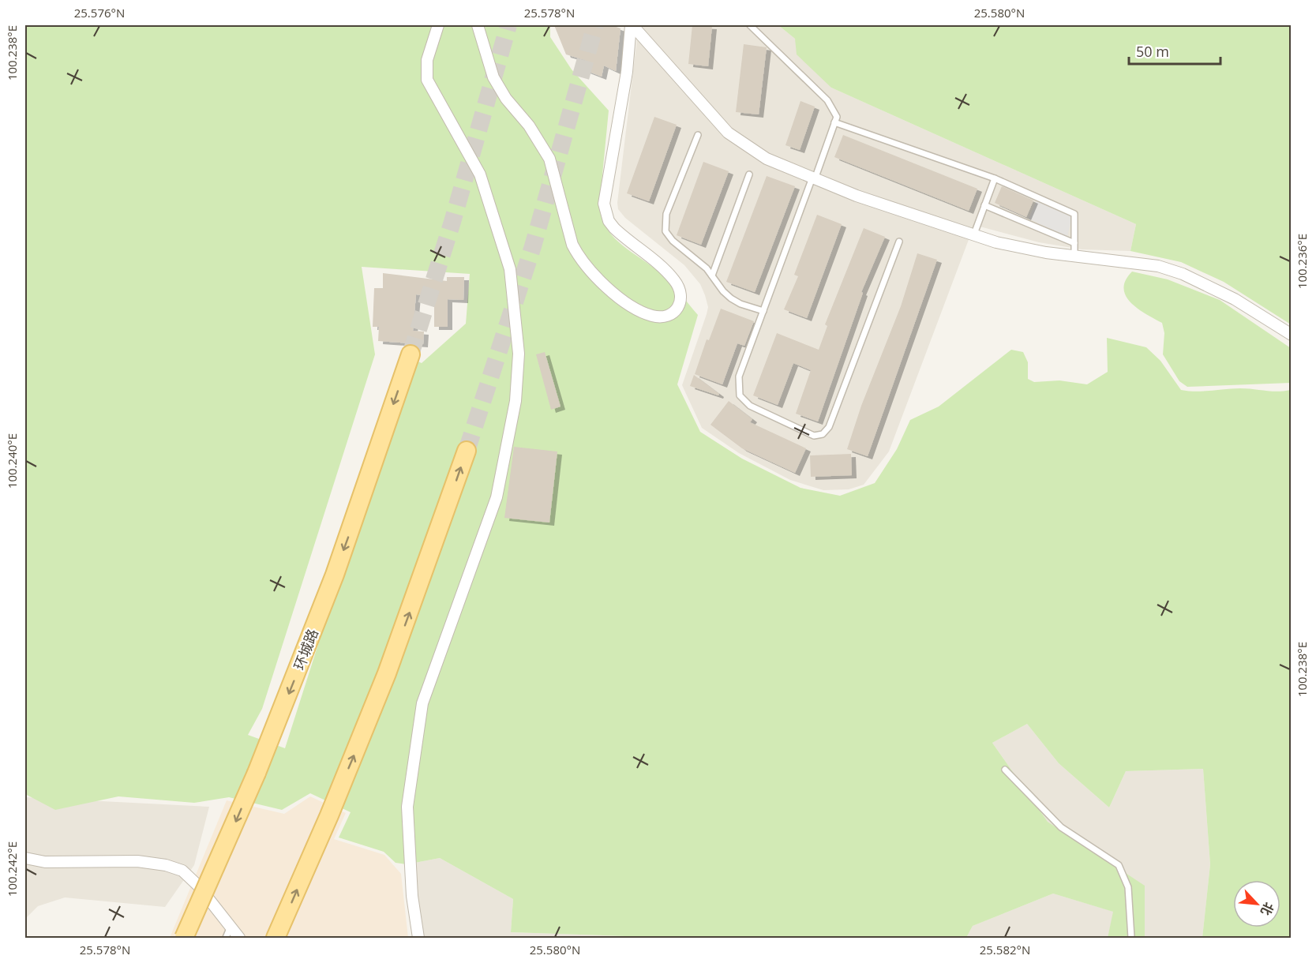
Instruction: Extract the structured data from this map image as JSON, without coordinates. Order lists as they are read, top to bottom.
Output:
{
  "streets": {
    "main road": ["环城路"]
  },
  "scale_bar": "50 m",
  "north": "bottom right",
  "coordinates": [
    "25.576°N",
    "25.578°N",
    "25.580°N",
    "100.238°E",
    "100.236°E",
    "100.240°E",
    "100.242°E",
    "25.582°N"
  ]
}
